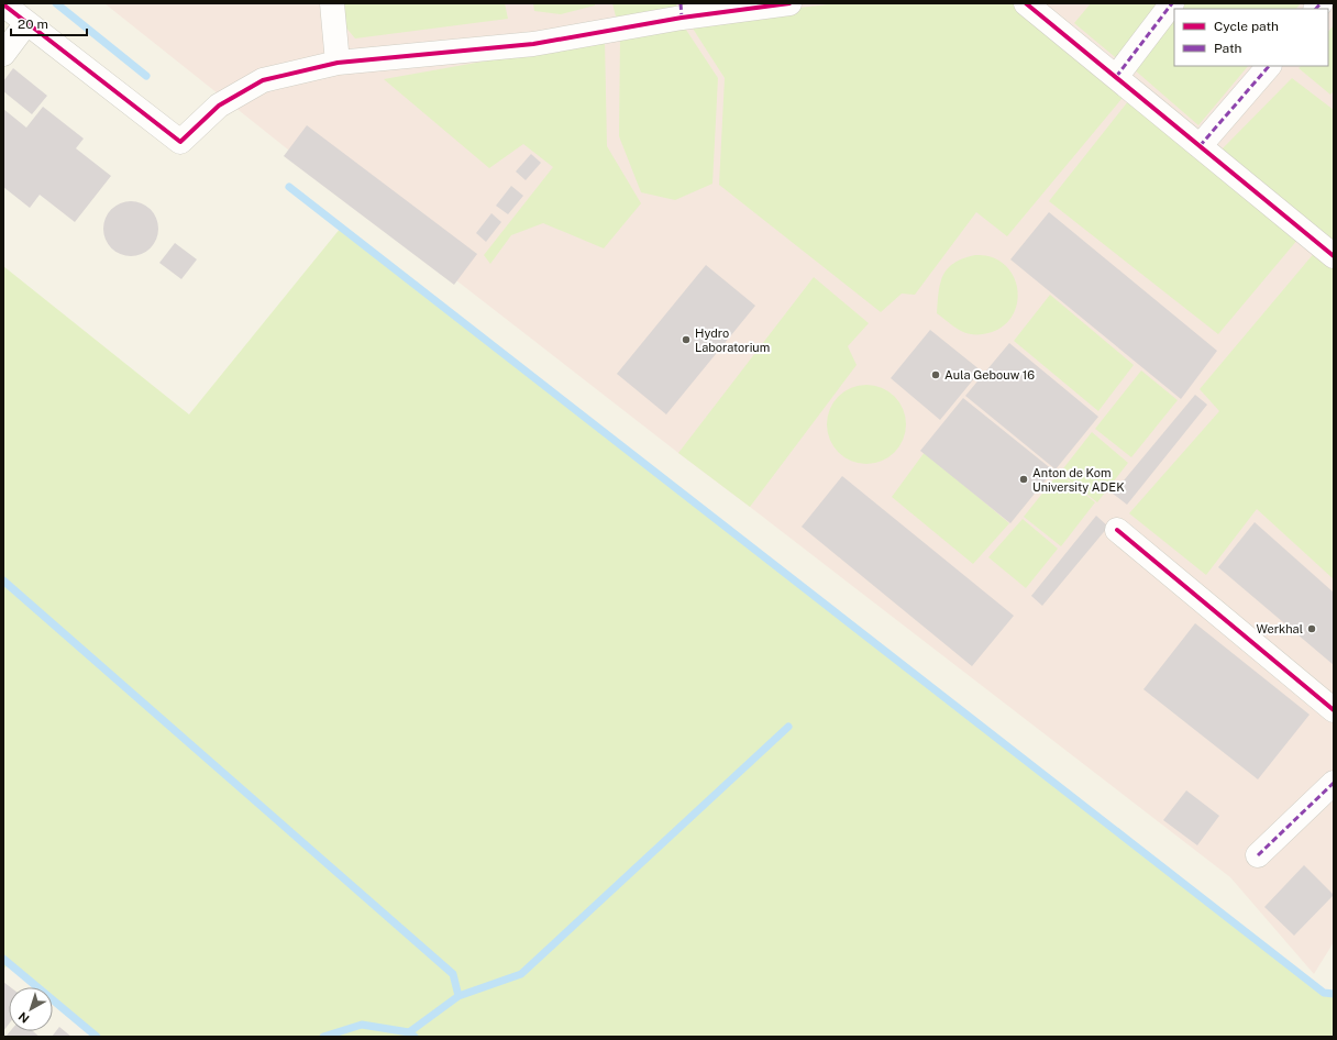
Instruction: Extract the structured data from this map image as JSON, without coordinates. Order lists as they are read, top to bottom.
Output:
{
  "places": [
    "Hydro Laboratorium",
    "Aula Gebouw 16",
    "Anton de Kom University ADEK",
    "Werkhal"
  ],
  "legend": ["Cycle path", "Path"],
  "scale_bar": "20 m",
  "north": "bottom left"
}
